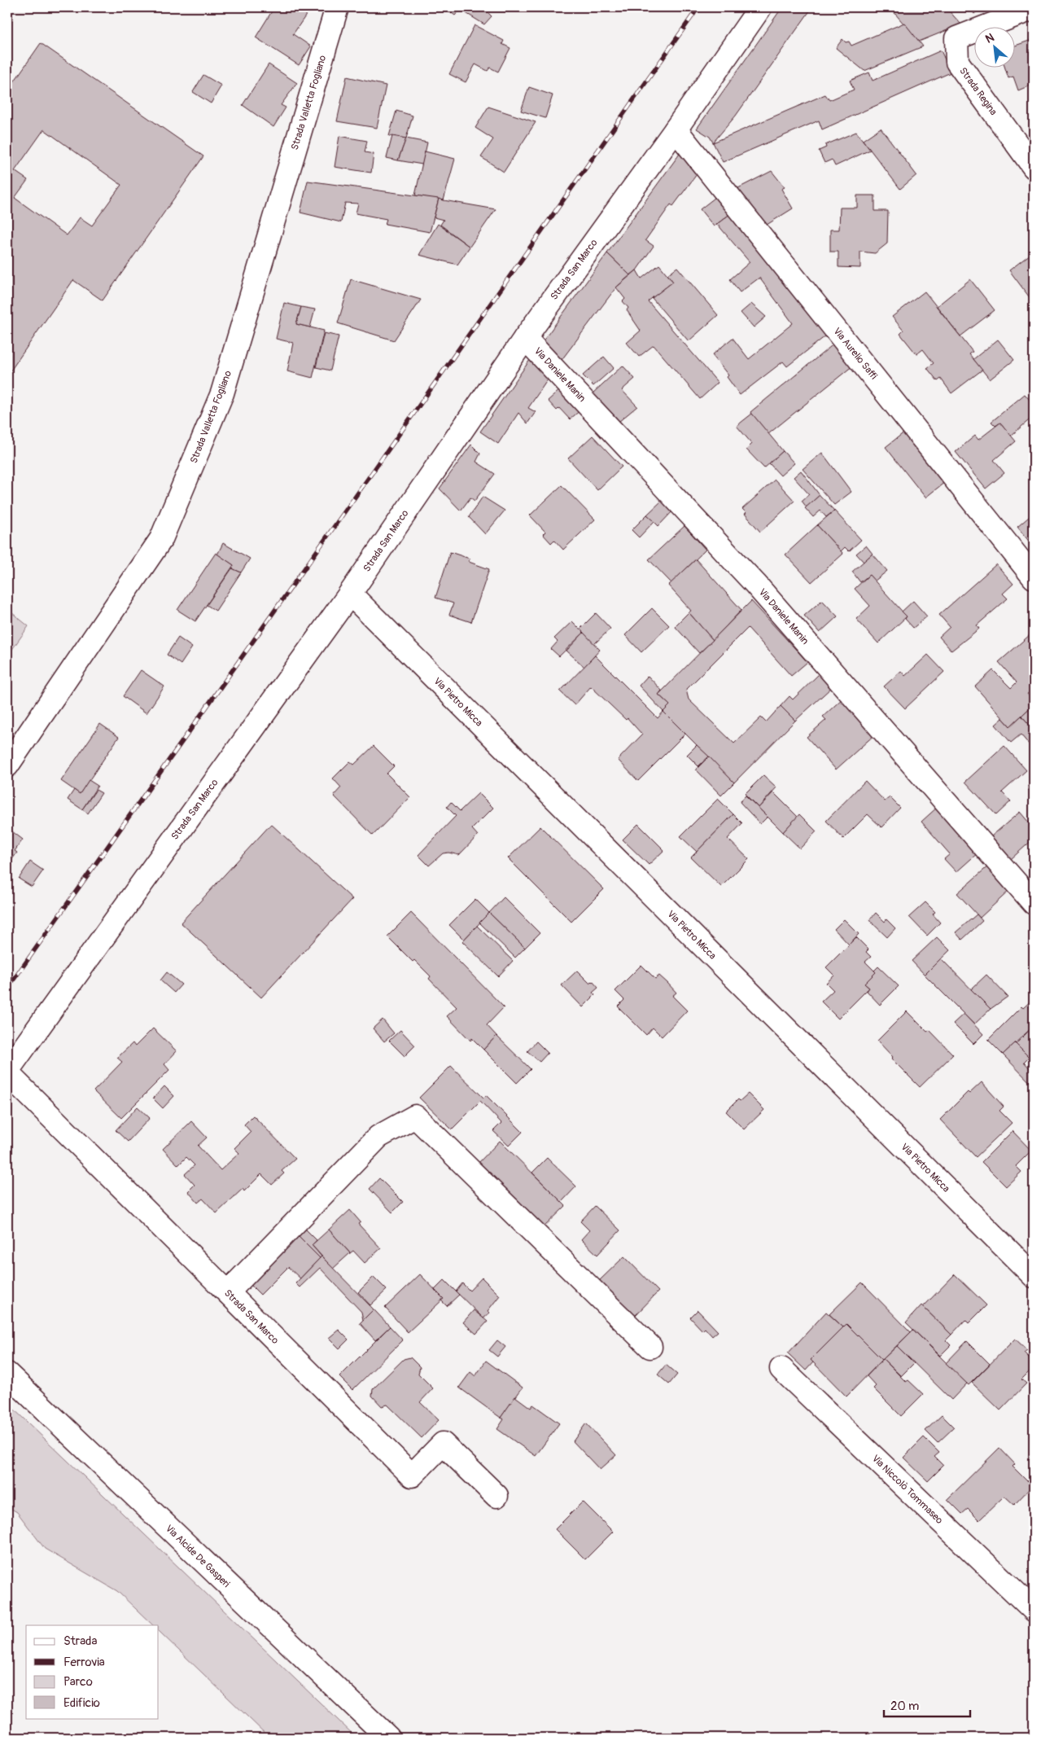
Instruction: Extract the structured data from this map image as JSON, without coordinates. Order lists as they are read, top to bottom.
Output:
{
  "streets": {
    "street": [
      "Strada Regina",
      "Strada Valletta Fogliano",
      "Strada San Marco",
      "Via Aurelio Saffi",
      "Via Daniele Manin",
      "Via Pietro Micca",
      "Via Niccolò Tommaseo",
      "Via Alcide De Gasperi"
    ]
  },
  "crossings": [
    ["Strada San Marco", "Via Aurelio Saffi"],
    ["Strada San Marco", "Via Daniele Manin"],
    ["Strada San Marco", "Via Pietro Micca"]
  ],
  "legend": [
    "Strada",
    "Ferrovia",
    "Parco",
    "Edificio"
  ],
  "scale_bar": "20 m",
  "north": "top left"
}
